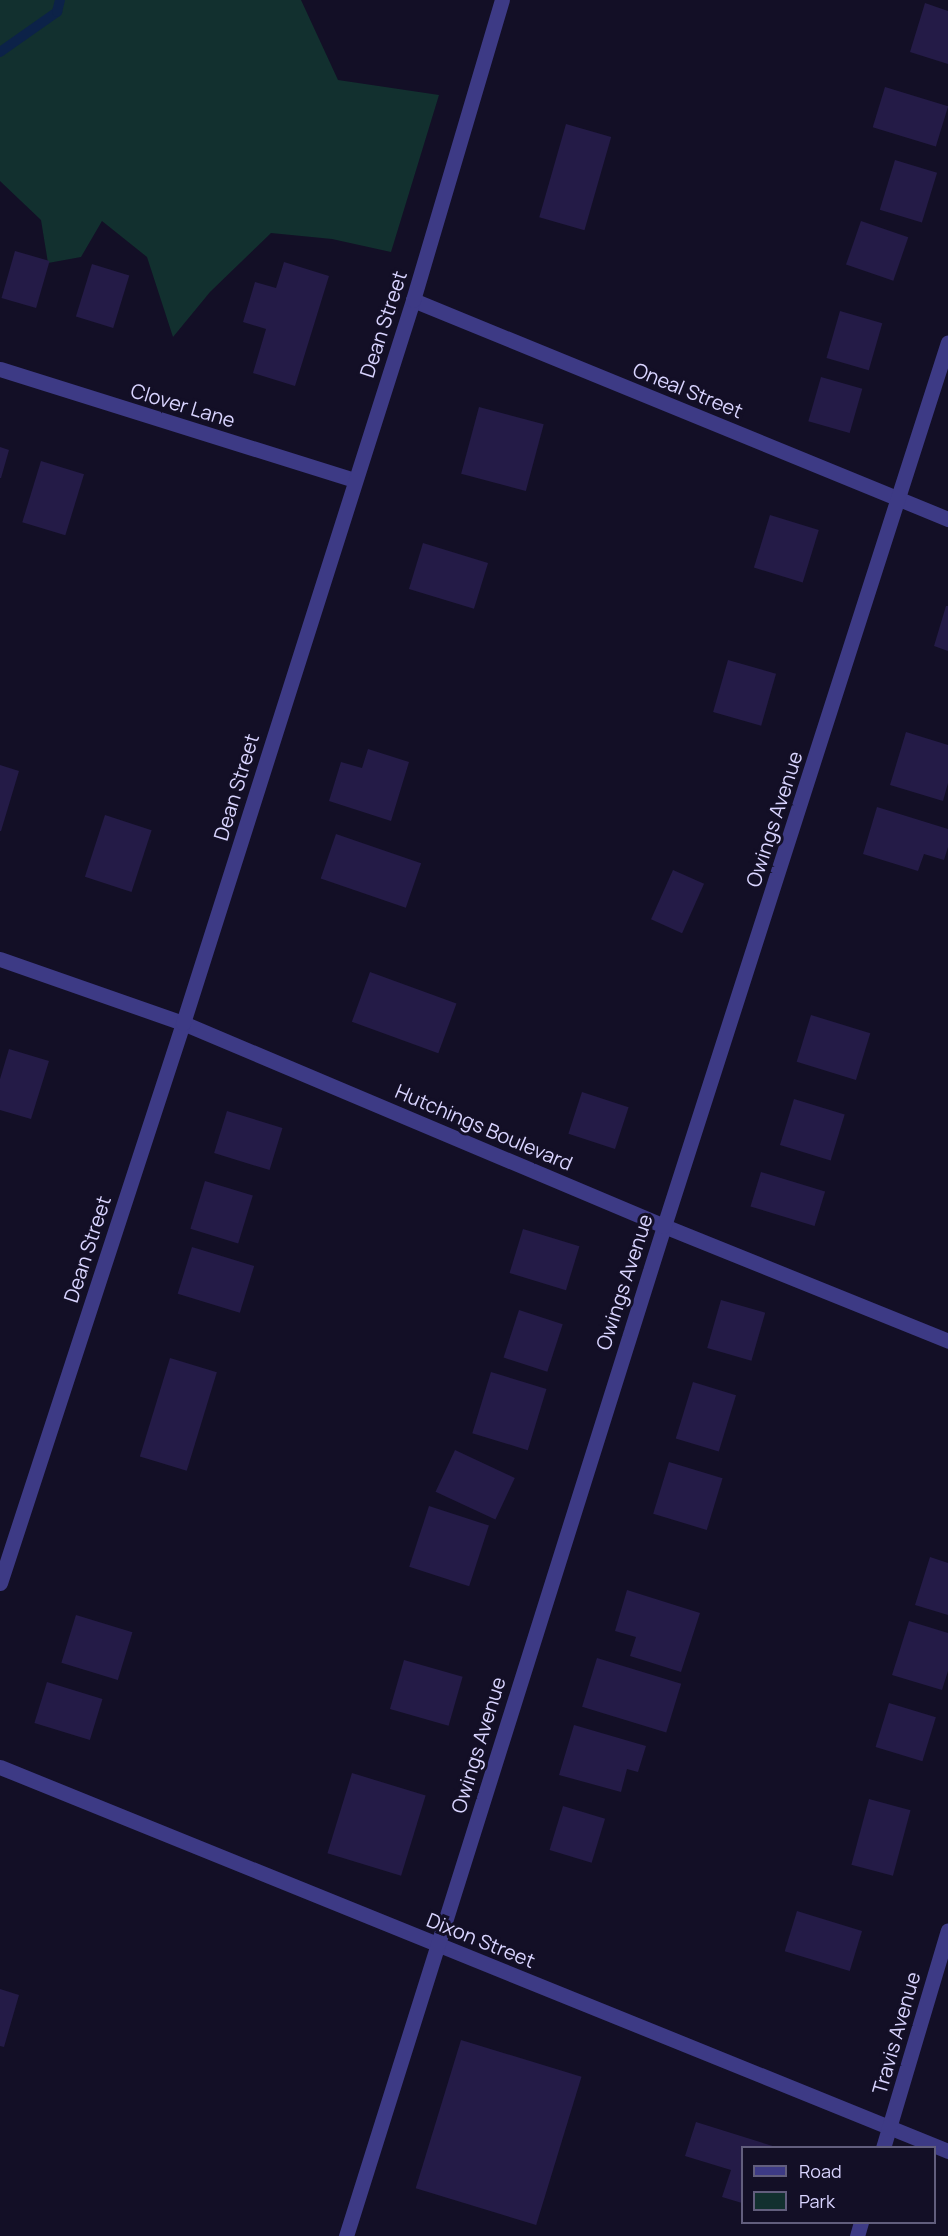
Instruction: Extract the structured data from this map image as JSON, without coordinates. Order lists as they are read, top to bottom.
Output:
{
  "streets": {
    "street": [
      "Dean Street",
      "Oneal Street",
      "Clover Lane",
      "Owings Avenue",
      "Hutchings Boulevard",
      "Dixon Street",
      "Travis Avenue"
    ]
  },
  "crossings": [
    ["Dean Street", "Oneal Street"],
    ["Dean Street", "Clover Lane"],
    ["Dean Street", "Hutchings Boulevard"],
    ["Oneal Street", "Owings Avenue"],
    ["Owings Avenue", "Hutchings Boulevard"],
    ["Owings Avenue", "Dixon Street"],
    ["Dixon Street", "Travis Avenue"]
  ],
  "legend": ["Road", "Park"]
}
